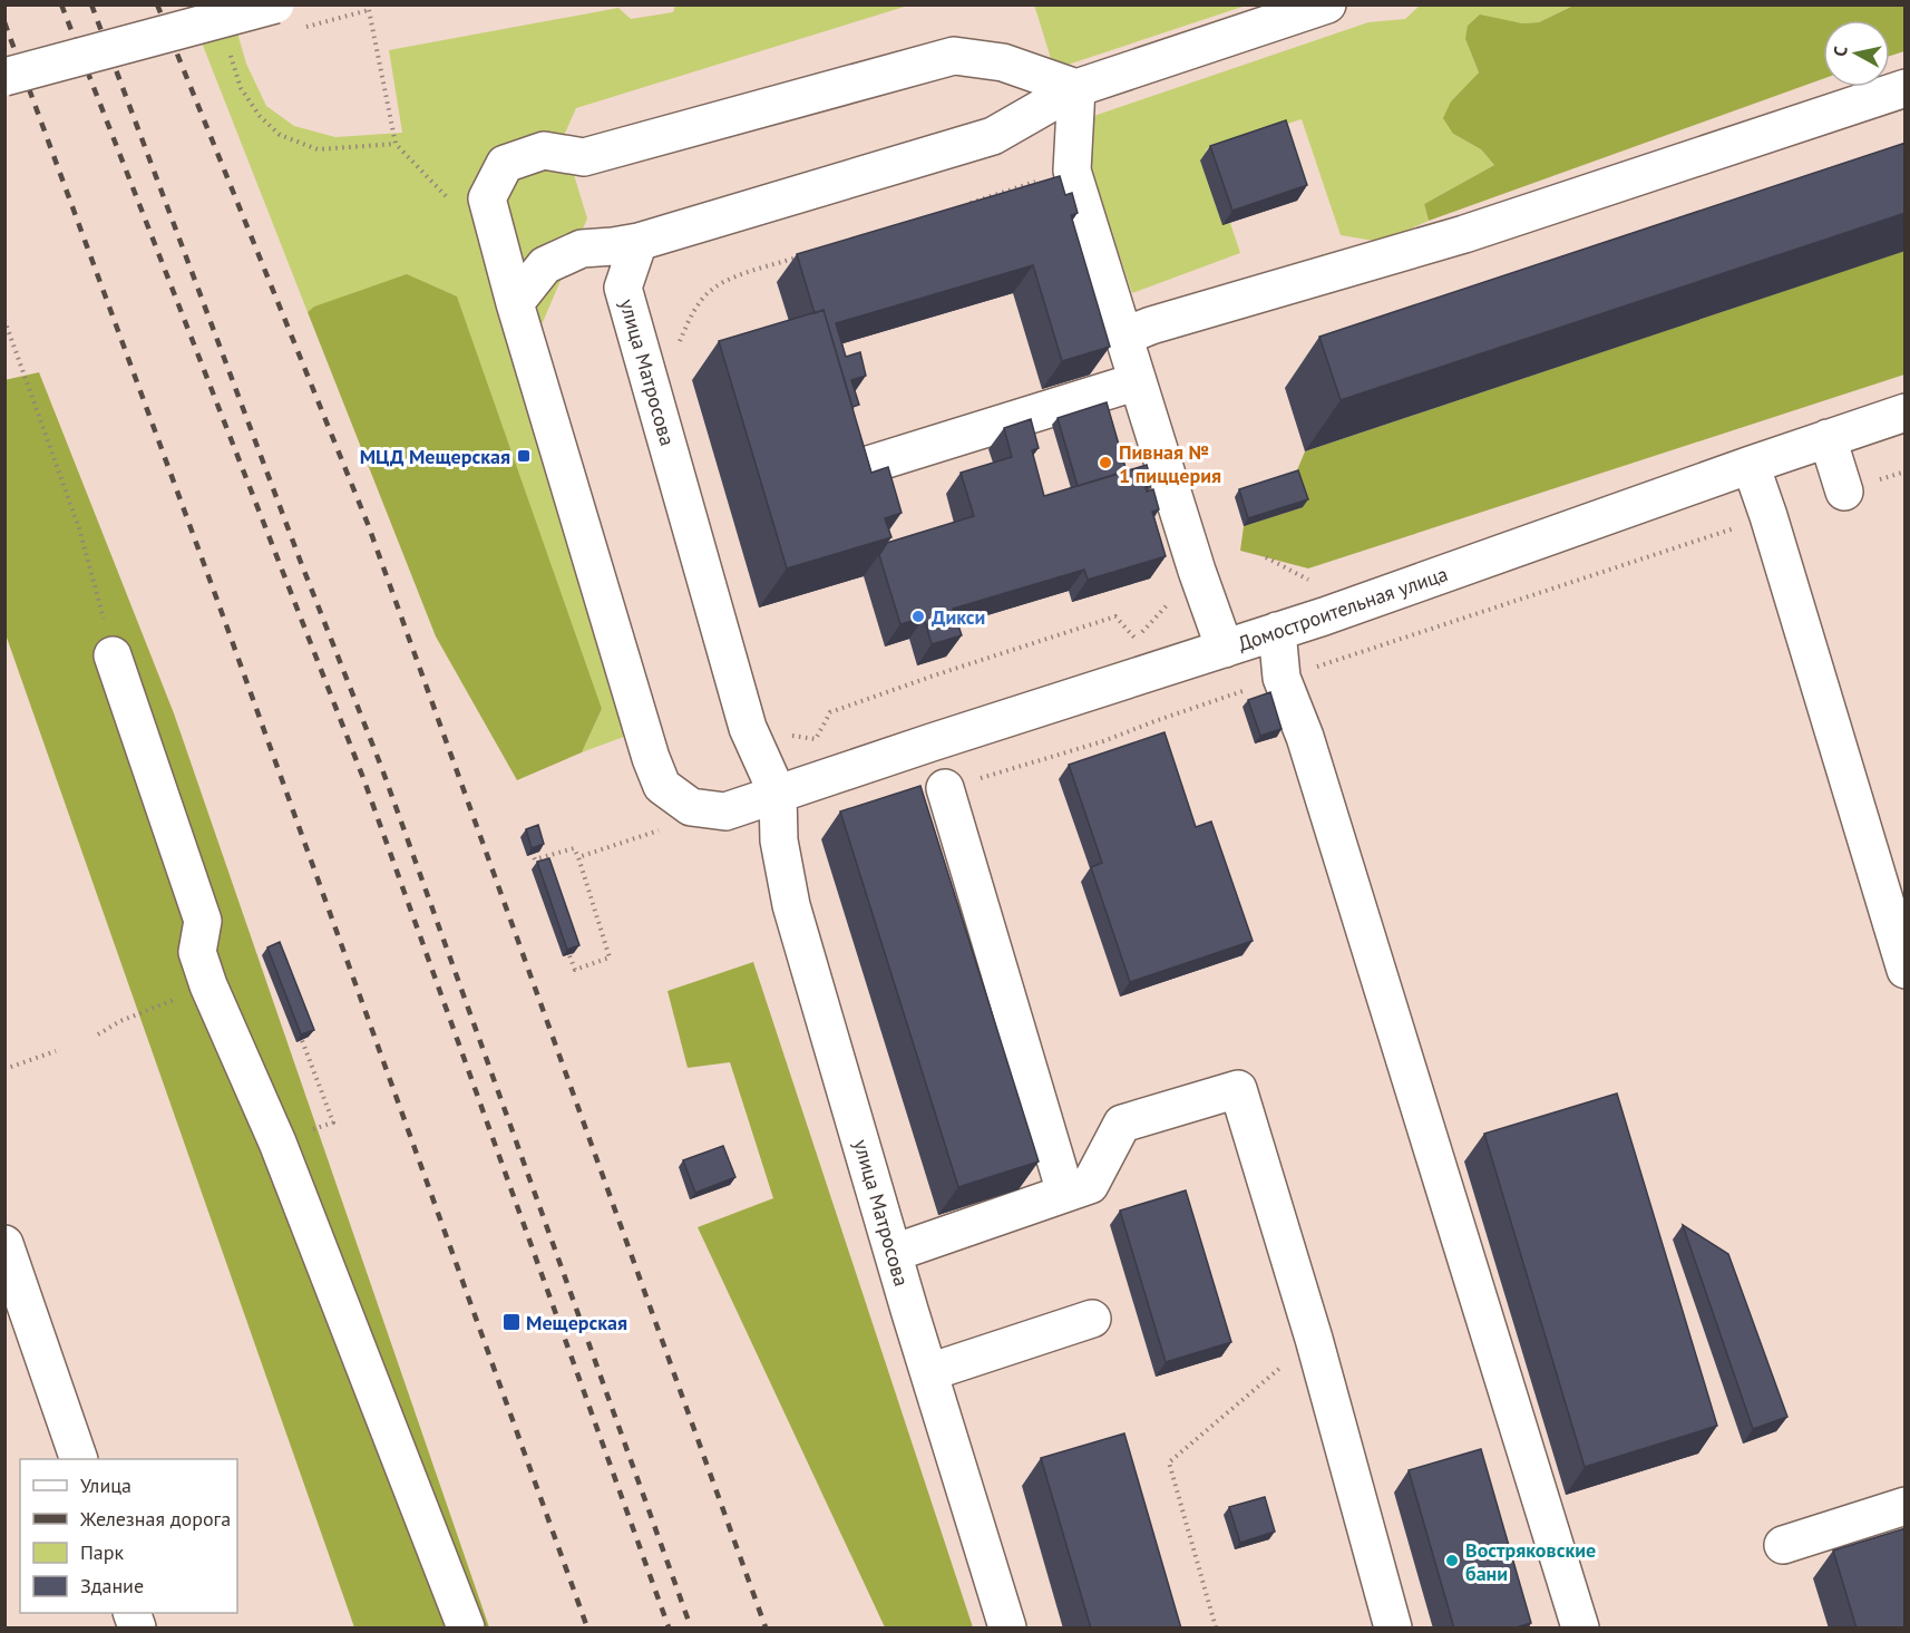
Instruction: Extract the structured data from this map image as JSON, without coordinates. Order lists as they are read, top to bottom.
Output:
{
  "streets": {
    "main road": ["улица Матросова", "Домостроительная улица"]
  },
  "crossings": [
    ["улица Матросова", "Домостроительная улица"]
  ],
  "places": {
    "transit": ["МЦД Мещерская", "Мещерская"],
    "other": ["Пивная № 1 пиццерия", "Дикси", "Востряковские бани"]
  },
  "legend": [
    "Улица",
    "Железная дорога",
    "Парк",
    "Здание"
  ],
  "north": "left"
}
